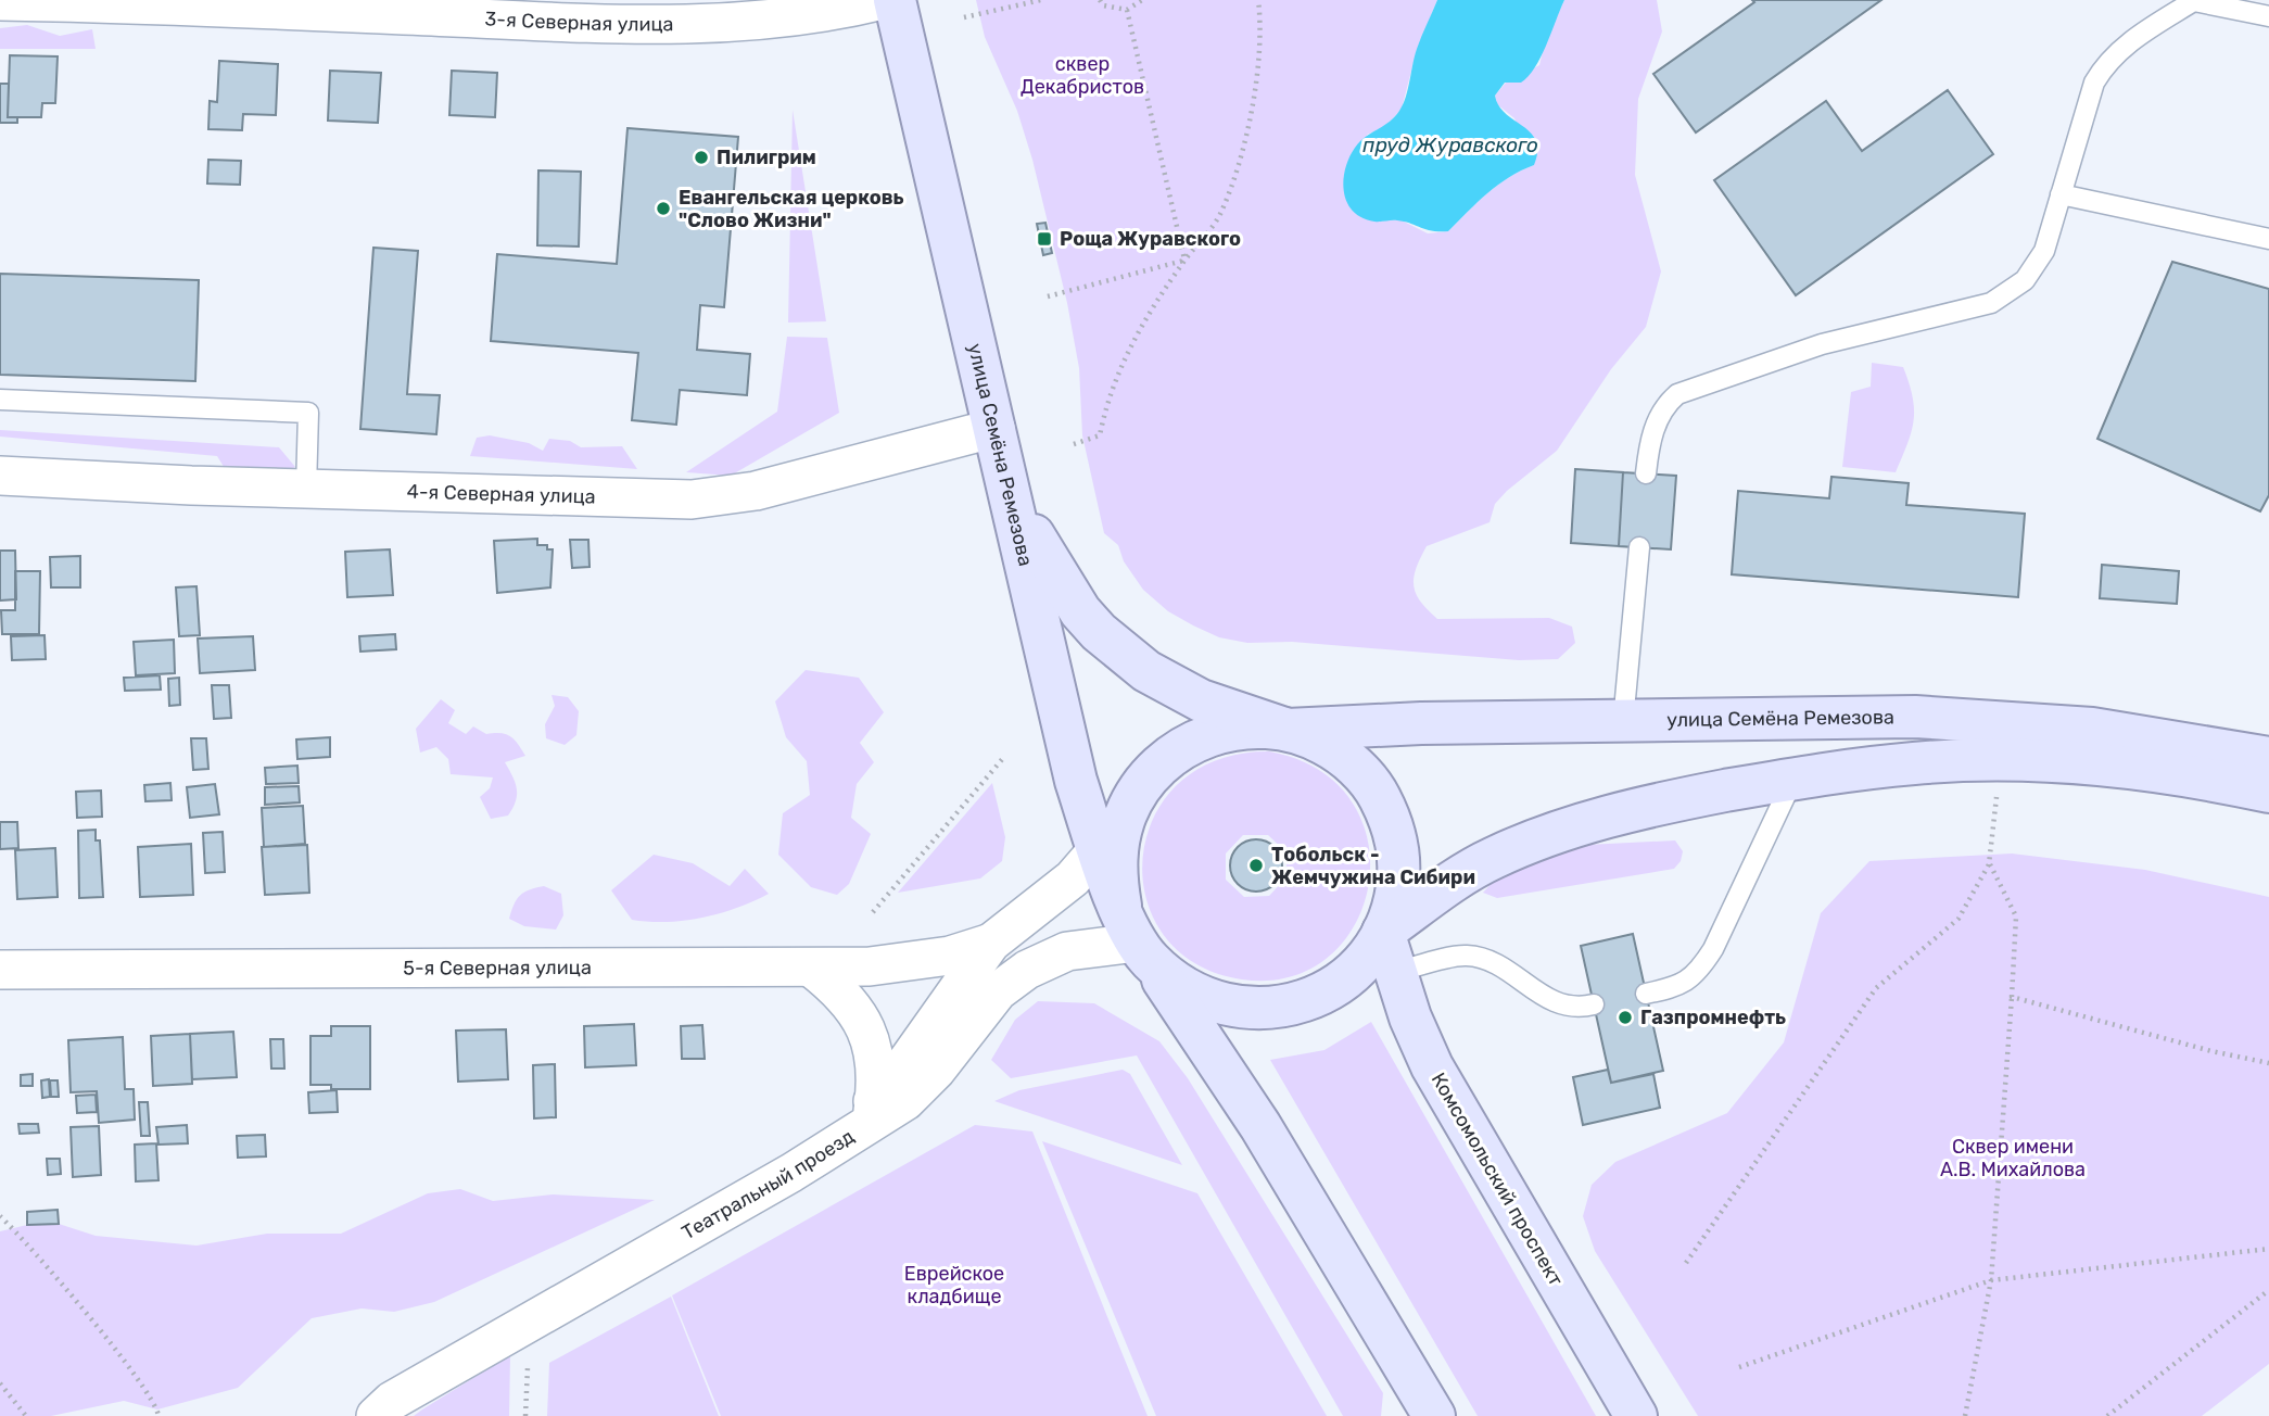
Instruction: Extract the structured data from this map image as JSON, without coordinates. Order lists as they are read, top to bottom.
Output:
{
  "streets": {
    "main road": ["улица Семёна Ремезова", "Комсомольский проспект"],
    "street": [
      "3-я Северная улица",
      "4-я Северная улица",
      "5-я Северная улица",
      "Театральный проезд"
    ]
  },
  "crossings": [
    ["улица Семёна Ремезова", "4-я Северная улица"]
  ],
  "water": ["пруд Журавского"],
  "parks": ["сквер Декабристов", "Сквер имени А.В. Михайлова", "Еврейское кладбище"],
  "places": {
    "other": [
      "Пилигрим",
      "Евангельская церковь \"Слово Жизни\"",
      "Тобольск - Жемчужина Сибири",
      "Газпромнефть"
    ],
    "transit": ["Роща Журавского"]
  }
}
